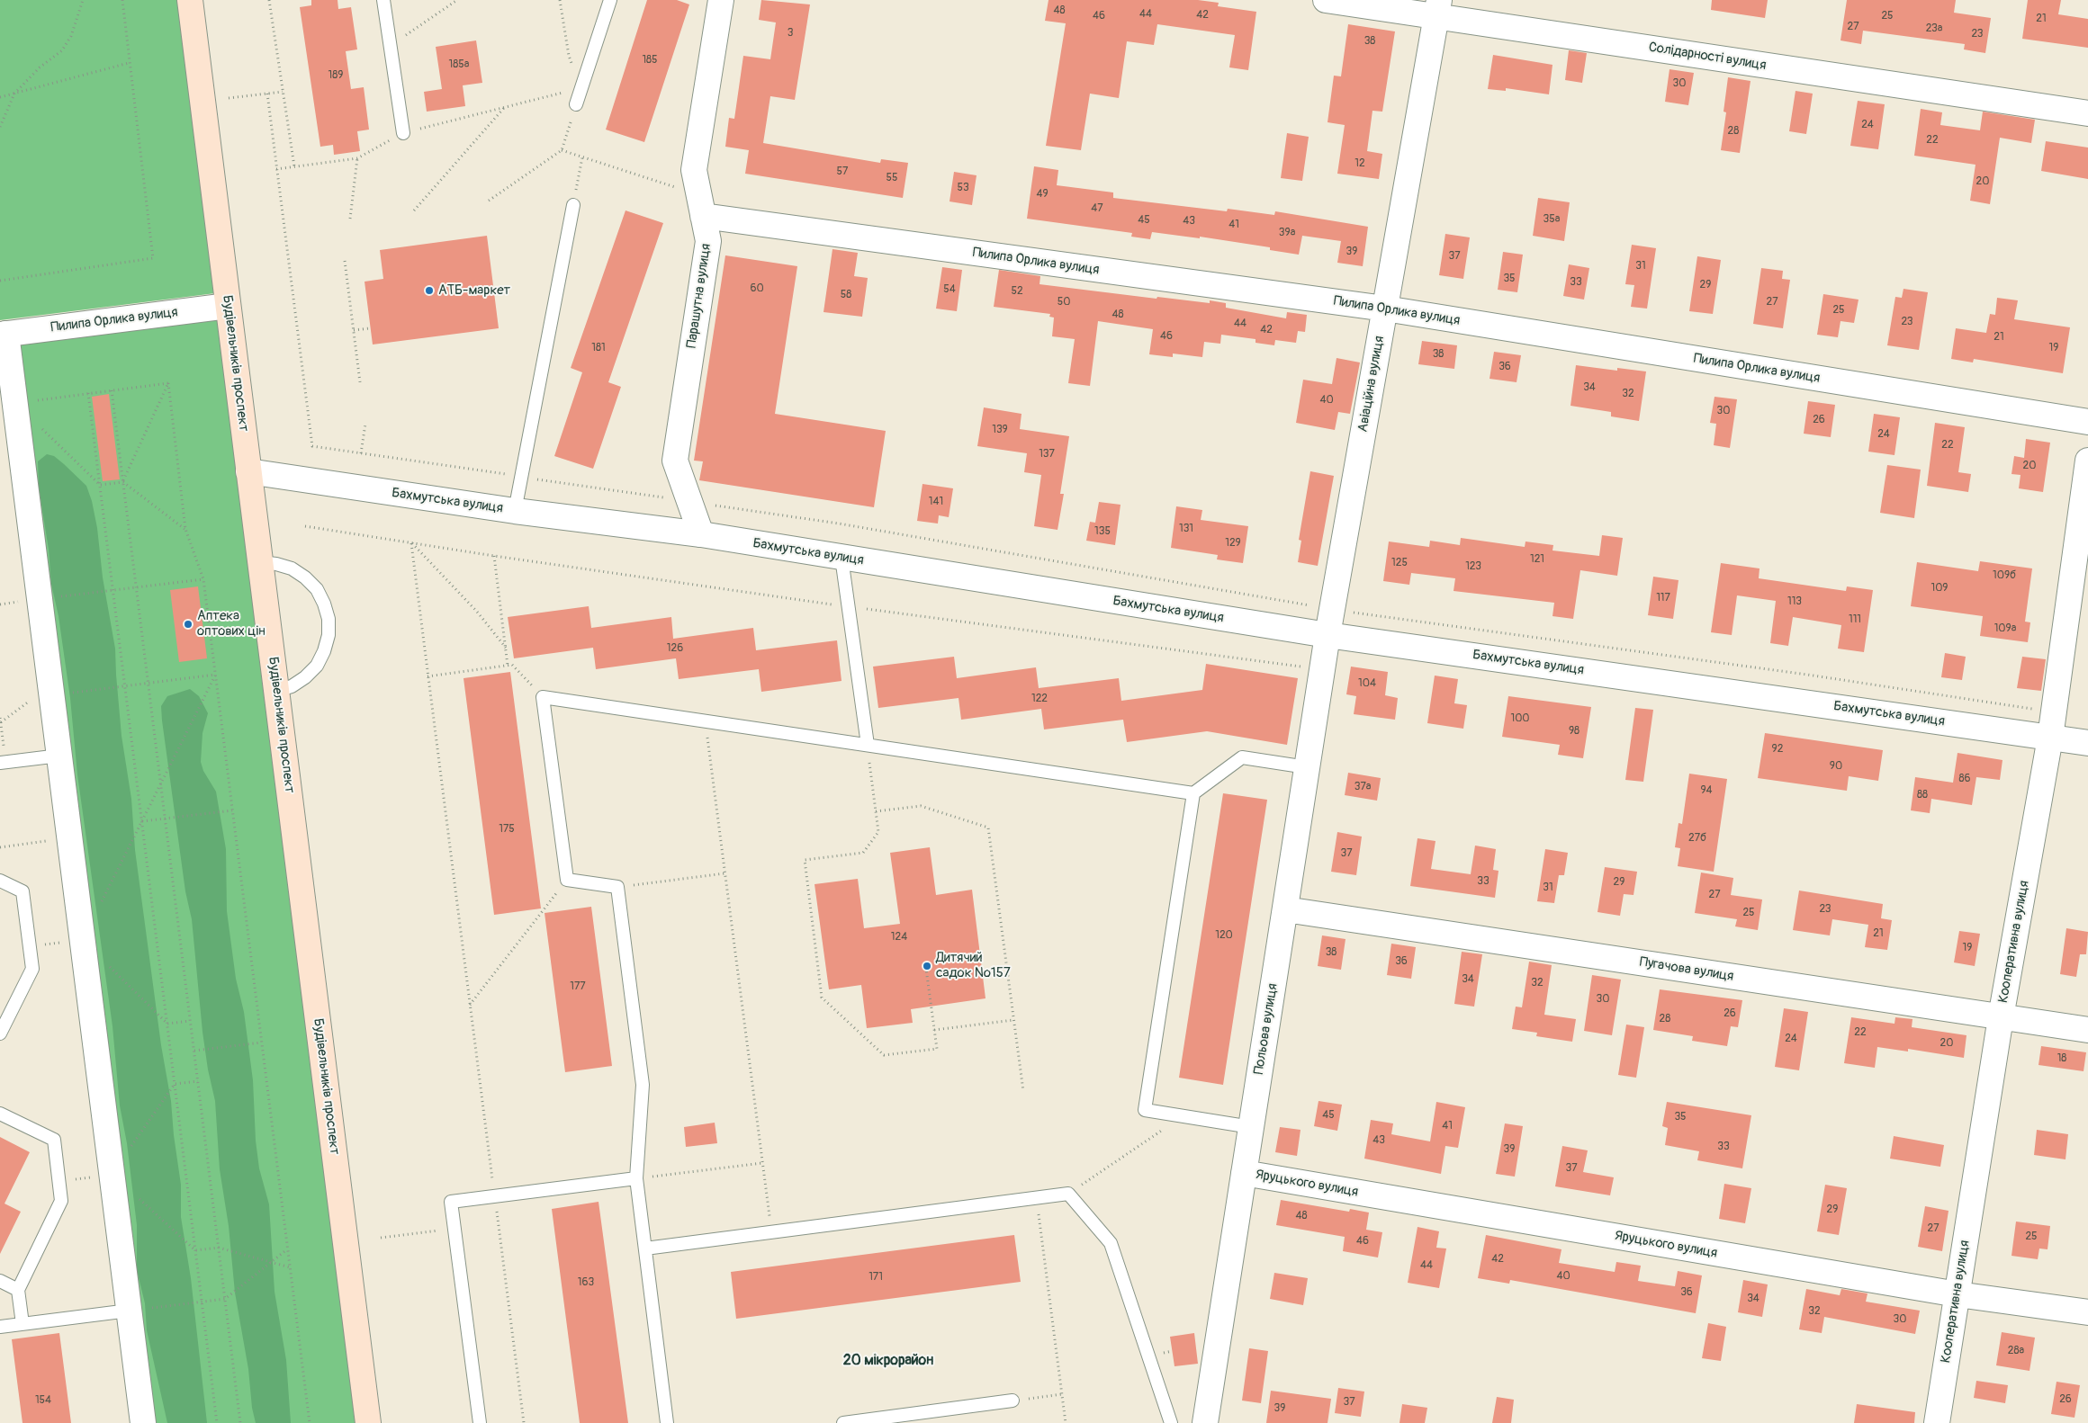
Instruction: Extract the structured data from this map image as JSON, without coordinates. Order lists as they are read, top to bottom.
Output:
{
  "streets": {
    "main road": ["Будівельників проспект"],
    "street": [
      "Солідарності вулиця",
      "Пилипа Орлика вулиця",
      "Парашутна вулиця",
      "Авіаційна вулиця",
      "Бахмутська вулиця",
      "Кооперативна вулиця",
      "Пугачова вулиця",
      "Польова вулиця",
      "Яруцького вулиця"
    ]
  },
  "crossings": [
    ["Солідарності вулиця", "Авіаційна вулиця"],
    ["Пилипа Орлика вулиця", "Парашутна вулиця"],
    ["Пилипа Орлика вулиця", "Будівельників проспект"],
    ["Пилипа Орлика вулиця", "Авіаційна вулиця"],
    ["Парашутна вулиця", "Бахмутська вулиця"],
    ["Будівельників проспект", "Бахмутська вулиця"],
    ["Авіаційна вулиця", "Бахмутська вулиця"],
    ["Авіаційна вулиця", "Польова вулиця"],
    ["Бахмутська вулиця", "Кооперативна вулиця"],
    ["Бахмутська вулиця", "Польова вулиця"],
    ["Кооперативна вулиця", "Пугачова вулиця"],
    ["Кооперативна вулиця", "Яруцького вулиця"],
    ["Пугачова вулиця", "Польова вулиця"],
    ["Польова вулиця", "Яруцького вулиця"]
  ],
  "districts": ["20 мікрорайон"],
  "places": ["АТБ-маркет", "Аптека оптових цін", "Дитячий садок №157"],
  "house_numbers": [
    "48",
    "44",
    "42",
    "46",
    "25",
    "21",
    "27",
    "23а",
    "3",
    "23",
    "38",
    "185",
    "185а",
    "189",
    "30",
    "24",
    "28",
    "22",
    "12",
    "57",
    "55",
    "20",
    "53",
    "49",
    "47",
    "35а",
    "45",
    "43",
    "41",
    "39а",
    "39",
    "37",
    "31",
    "35",
    "33",
    "29",
    "60",
    "54",
    "52",
    "58",
    "50",
    "27",
    "25",
    "48",
    "23",
    "44",
    "42",
    "46",
    "21",
    "181",
    "19",
    "38",
    "36",
    "34",
    "32",
    "40",
    "30",
    "26",
    "139",
    "24",
    "22",
    "137",
    "20",
    "141",
    "131",
    "135",
    "129",
    "121",
    "125",
    "123",
    "109б",
    "109",
    "117",
    "113",
    "111",
    "109а",
    "126",
    "104",
    "122",
    "100",
    "98",
    "92",
    "90",
    "86",
    "37а",
    "94",
    "88",
    "175",
    "27б",
    "37",
    "33",
    "29",
    "31",
    "27",
    "23",
    "25",
    "21",
    "120",
    "124",
    "19",
    "38",
    "36",
    "34",
    "32",
    "177",
    "30",
    "26",
    "28",
    "22",
    "24",
    "20",
    "18",
    "45",
    "35",
    "41",
    "43",
    "33",
    "39",
    "37",
    "29",
    "48",
    "27",
    "25",
    "46",
    "42",
    "44",
    "40",
    "171",
    "163",
    "36",
    "34",
    "32",
    "30",
    "28а",
    "26",
    "154",
    "37",
    "39"
  ]
}
